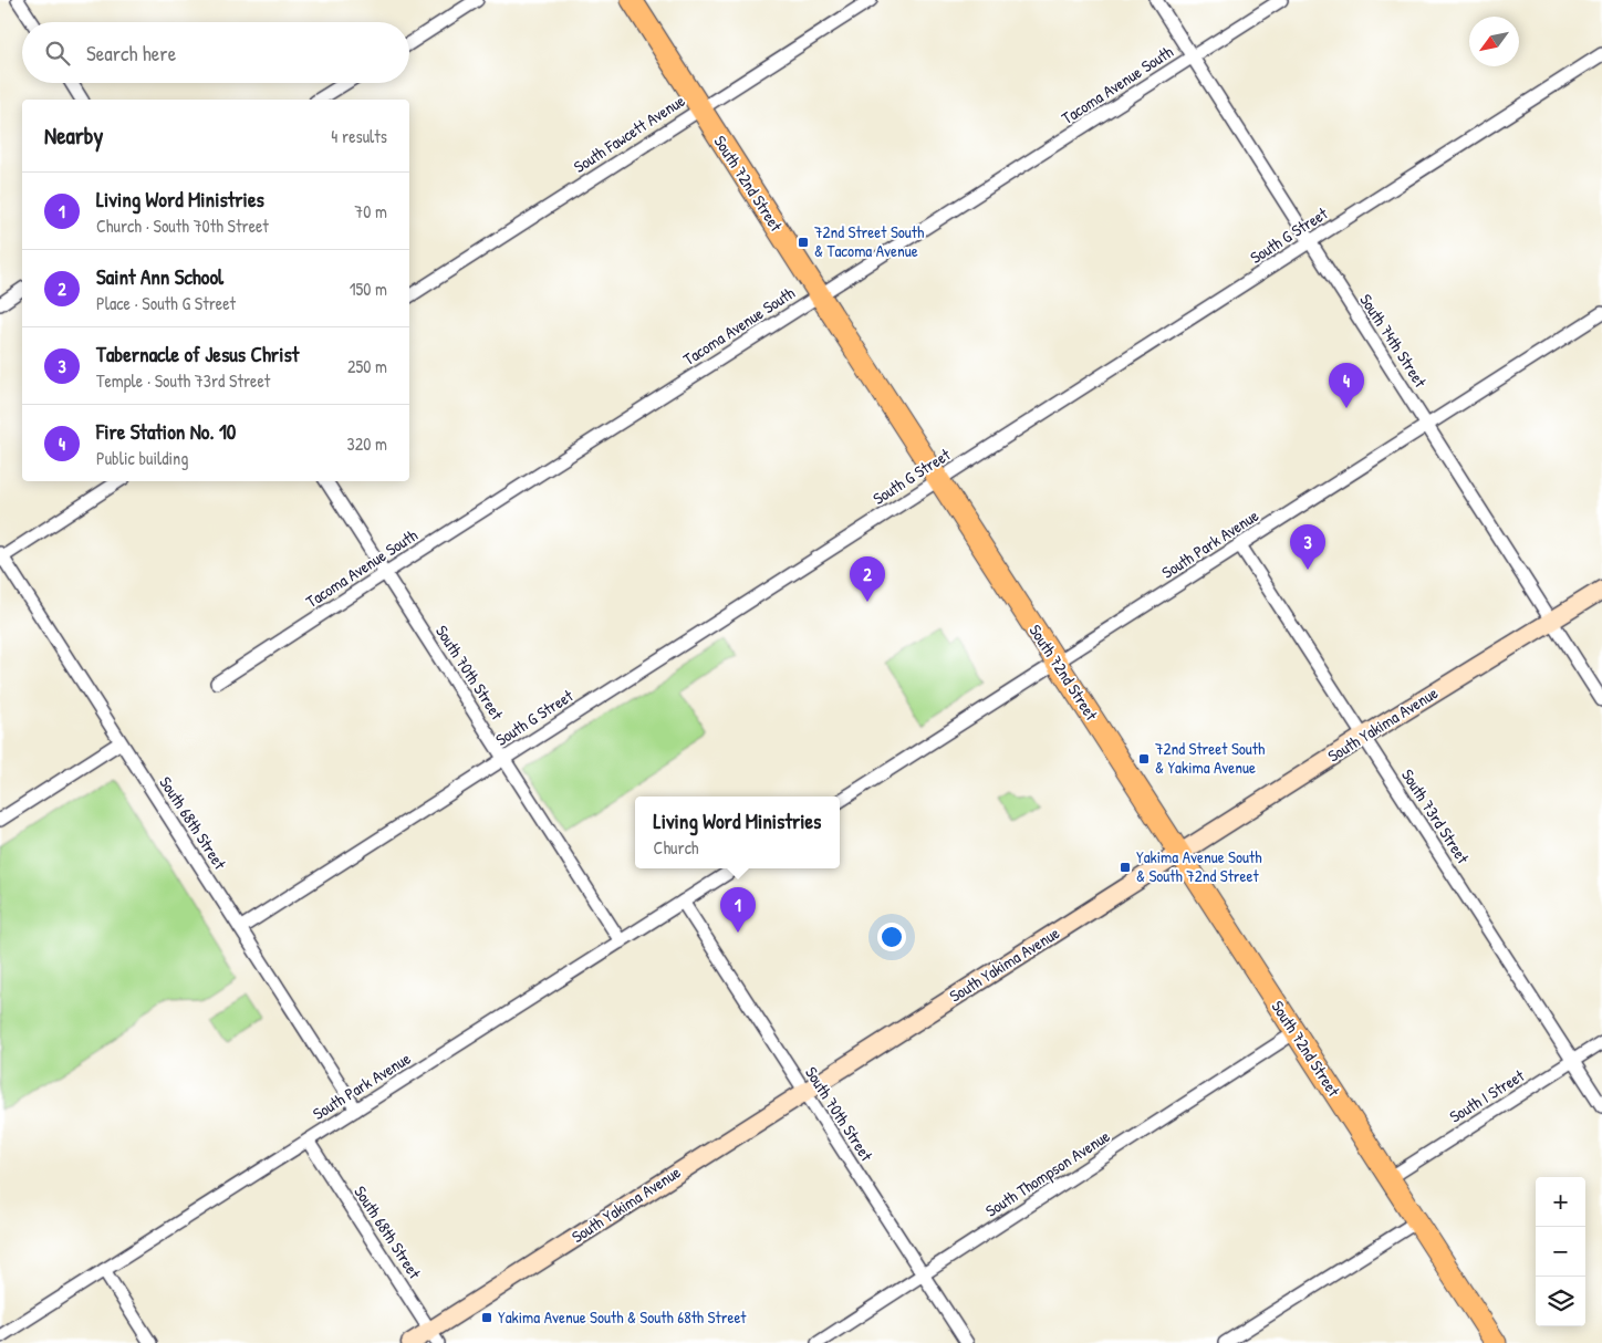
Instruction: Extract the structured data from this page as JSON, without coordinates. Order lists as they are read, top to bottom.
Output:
{
  "streets": {
    "main road": ["South 72nd Street", "South Yakima Avenue"],
    "street": [
      "Tacoma Avenue South",
      "South Fawcett Avenue",
      "South G Street",
      "South 74th Street",
      "South Park Avenue",
      "South 70th Street",
      "South 73rd Street",
      "South 68th Street",
      "South I Street",
      "South Thompson Avenue"
    ]
  },
  "crossings": [
    ["Tacoma Avenue South", "South 72nd Street"],
    ["Tacoma Avenue South", "South 74th Street"],
    ["Tacoma Avenue South", "South 70th Street"],
    ["South Fawcett Avenue", "South 72nd Street"],
    ["South 72nd Street", "South G Street"],
    ["South 72nd Street", "South Park Avenue"],
    ["South 72nd Street", "South Yakima Avenue"],
    ["South 72nd Street", "South I Street"],
    ["South 72nd Street", "South Thompson Avenue"],
    ["South G Street", "South 74th Street"],
    ["South G Street", "South 70th Street"],
    ["South G Street", "South 68th Street"],
    ["South 74th Street", "South Park Avenue"],
    ["South 74th Street", "South Yakima Avenue"],
    ["South Park Avenue", "South 70th Street"],
    ["South Park Avenue", "South 73rd Street"],
    ["South Park Avenue", "South 68th Street"],
    ["South 70th Street", "South Yakima Avenue"],
    ["South 70th Street", "South Thompson Avenue"],
    ["South Yakima Avenue", "South 73rd Street"],
    ["South Yakima Avenue", "South 68th Street"],
    ["South 73rd Street", "South I Street"]
  ],
  "places": {
    "transit": [
      "72nd Street South & Tacoma Avenue",
      "72nd Street South & Yakima Avenue",
      "Yakima Avenue South & South 72nd Street",
      "Yakima Avenue South & South 68th Street"
    ]
  },
  "north": "bottom left",
  "page": {
    "search": "Search here",
    "heading": ["Nearby", "4 results"],
    "list": [
      {
        "mark": "1",
        "name": "Living Word Ministries",
        "note": "Church · South 70th Street",
        "value": "70 m"
      },
      {
        "mark": "2",
        "name": "Saint Ann School",
        "note": "Place · South G Street",
        "value": "150 m"
      },
      {
        "mark": "3",
        "name": "Tabernacle of Jesus Christ",
        "note": "Temple · South 73rd Street",
        "value": "250 m"
      },
      {
        "mark": "4",
        "name": "Fire Station No. 10",
        "note": "Public building",
        "value": "320 m"
      }
    ],
    "pins": [
      "4",
      "3",
      "2",
      "1"
    ],
    "popup": ["Living Word Ministries", "Church"],
    "map_buttons": ["+", "−"]
  }
}
